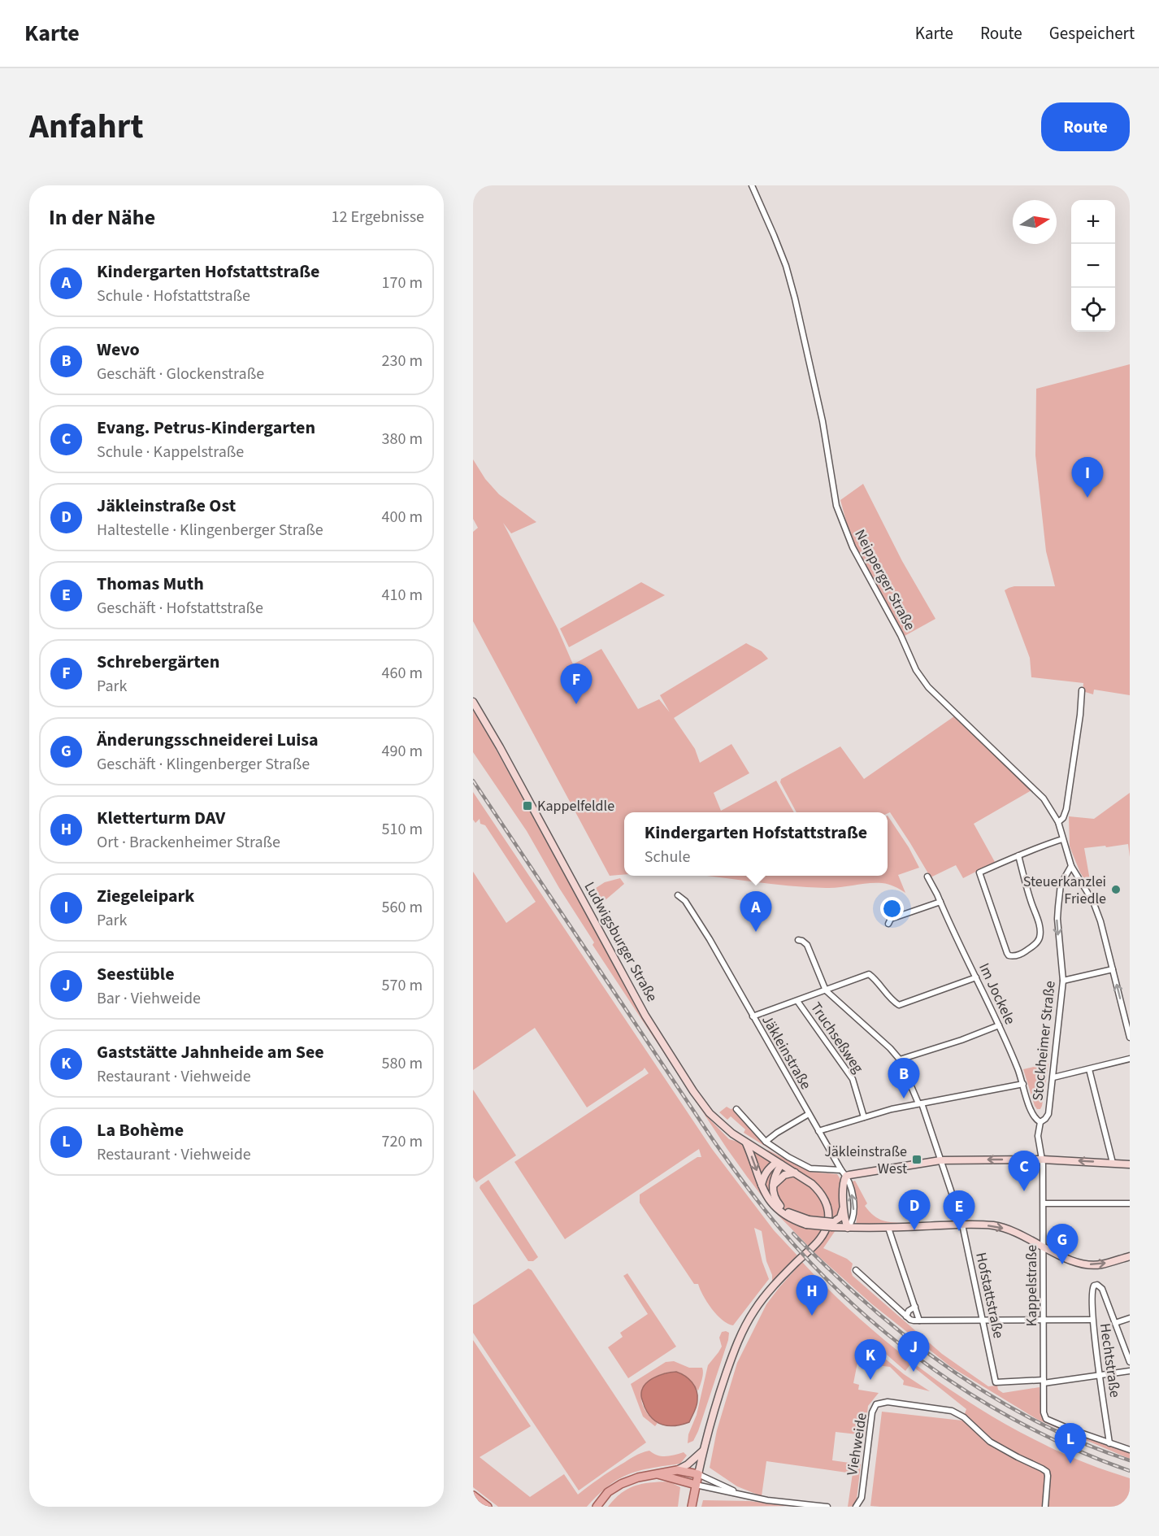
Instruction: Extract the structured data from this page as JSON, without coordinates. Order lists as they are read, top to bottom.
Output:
{
  "streets": {
    "main road": ["Ludwigsburger Straße"],
    "street": [
      "Neipperger Straße",
      "Im Jockele",
      "Truchseßweg",
      "Stockheimer Straße",
      "Jäkleinstraße",
      "Kappelstraße",
      "Hofstattstraße",
      "Hechtstraße",
      "Viehweide"
    ]
  },
  "crossings": [
    ["Neipperger Straße", "Stockheimer Straße"],
    ["Im Jockele", "Stockheimer Straße"],
    ["Stockheimer Straße", "Kappelstraße"],
    ["Kappelstraße", "Hofstattstraße"],
    ["Kappelstraße", "Hechtstraße"]
  ],
  "one_way": ["Stockheimer Straße"],
  "places": {
    "transit": ["Kappelfeldle", "Jäkleinstraße West"],
    "other": ["Steuerkanzlei Friedle"]
  },
  "north": "right",
  "page": {
    "header": "Karte",
    "nav": ["Karte", "Route", "Gespeichert"],
    "title": "Anfahrt",
    "buttons": "Route",
    "heading": ["In der Nähe", "12 Ergebnisse"],
    "map_buttons": ["+", "−"],
    "list": [
      {
        "mark": "A",
        "name": "Kindergarten Hofstattstraße",
        "note": "Schule · Hofstattstraße",
        "value": "170 m"
      },
      {
        "mark": "B",
        "name": "Wevo",
        "note": "Geschäft · Glockenstraße",
        "value": "230 m"
      },
      {
        "mark": "C",
        "name": "Evang. Petrus-Kindergarten",
        "note": "Schule · Kappelstraße",
        "value": "380 m"
      },
      {
        "mark": "D",
        "name": "Jäkleinstraße Ost",
        "note": "Haltestelle · Klingenberger Straße",
        "value": "400 m"
      },
      {
        "mark": "E",
        "name": "Thomas Muth",
        "note": "Geschäft · Hofstattstraße",
        "value": "410 m"
      },
      {
        "mark": "F",
        "name": "Schrebergärten",
        "note": "Park",
        "value": "460 m"
      },
      {
        "mark": "G",
        "name": "Änderungsschneiderei Luisa",
        "note": "Geschäft · Klingenberger Straße",
        "value": "490 m"
      },
      {
        "mark": "H",
        "name": "Kletterturm DAV",
        "note": "Ort · Brackenheimer Straße",
        "value": "510 m"
      },
      {
        "mark": "I",
        "name": "Ziegeleipark",
        "note": "Park",
        "value": "560 m"
      },
      {
        "mark": "J",
        "name": "Seestüble",
        "note": "Bar · Viehweide",
        "value": "570 m"
      },
      {
        "mark": "K",
        "name": "Gaststätte Jahnheide am See",
        "note": "Restaurant · Viehweide",
        "value": "580 m"
      },
      {
        "mark": "L",
        "name": "La Bohème",
        "note": "Restaurant · Viehweide",
        "value": "720 m"
      }
    ],
    "pins": [
      "I",
      "F",
      "A",
      "B",
      "C",
      "D",
      "E",
      "G",
      "H",
      "J",
      "K",
      "L"
    ],
    "popup": ["Kindergarten Hofstattstraße", "Schule"]
  }
}
